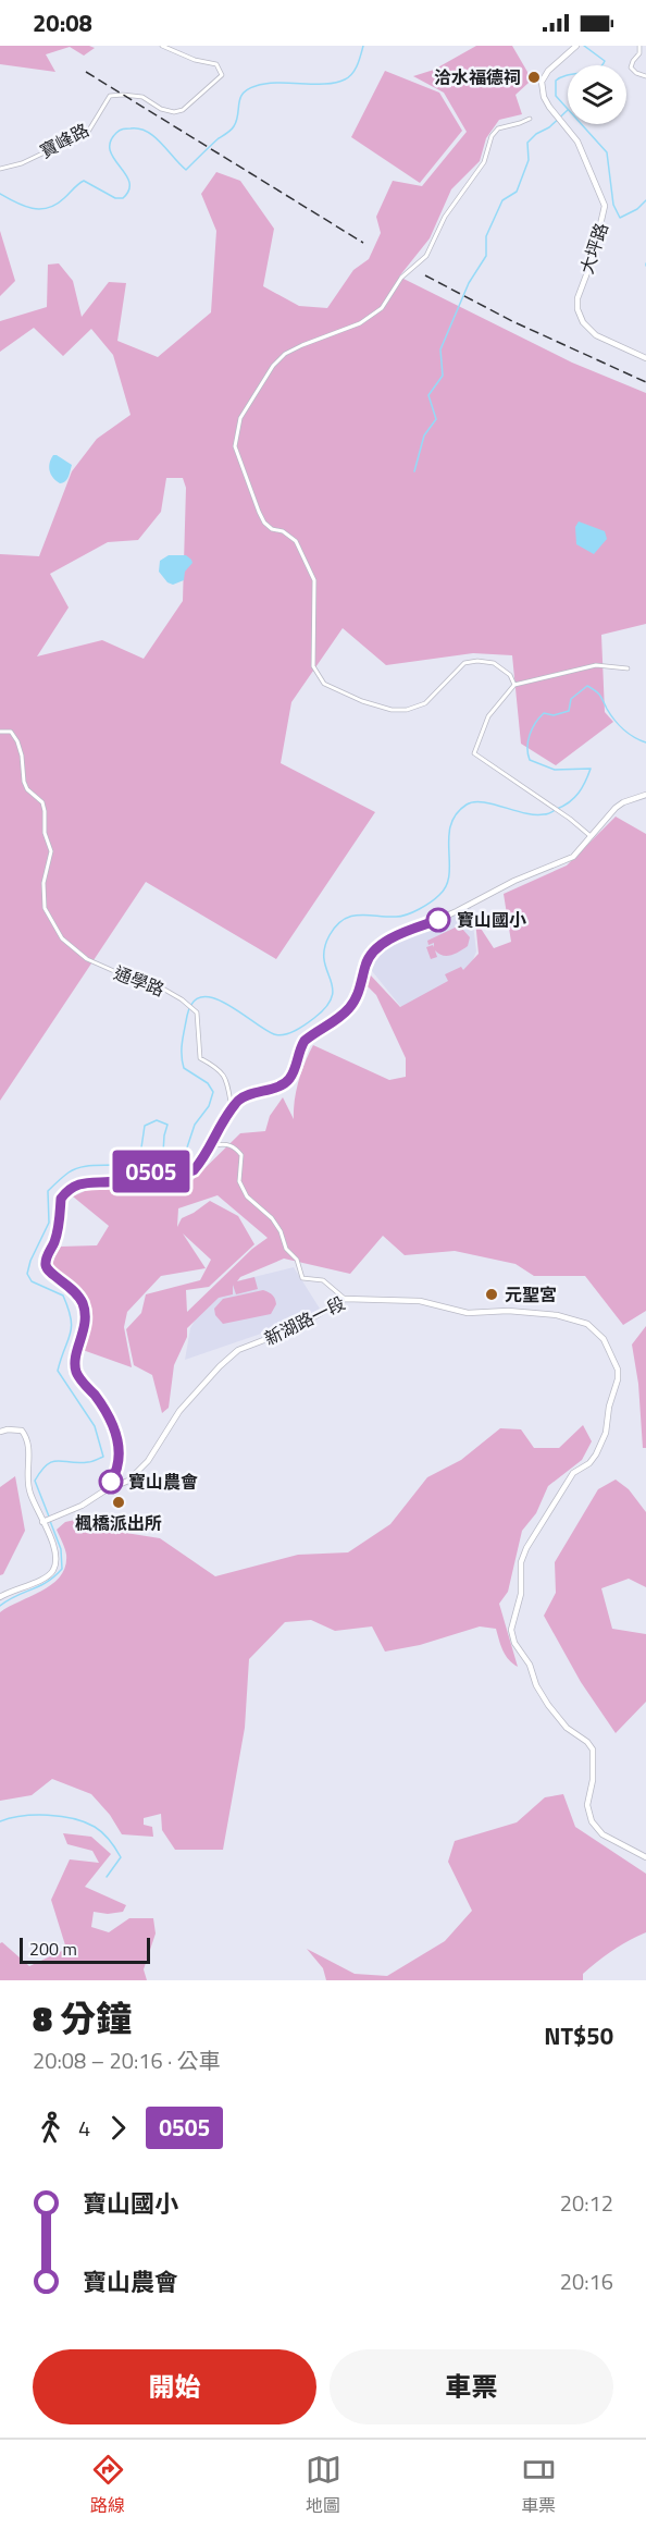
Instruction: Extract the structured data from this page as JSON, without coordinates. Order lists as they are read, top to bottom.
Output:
{
  "streets": {
    "street": [
      "寶峰路",
      "大坪路",
      "通學路",
      "新湖路一段"
    ]
  },
  "places": [
    "洽水福德祠",
    "寶山國小",
    "元聖宮",
    "寶山農會",
    "楓橋派出所"
  ],
  "lines": ["bus line 0505"],
  "scale_bar": "200 m",
  "page": {
    "status": "20:08",
    "on_map": "0505",
    "scale": "200 m",
    "heading": ["8 分鐘", "20:08 – 20:16 · 公車", "NT$50"],
    "legs": ["4", "0505"],
    "list": [
      {
        "name": "寶山國小",
        "value": "20:12"
      },
      {
        "name": "寶山農會",
        "value": "20:16"
      }
    ],
    "buttons": ["開始", "車票"],
    "tabs": ["路線", "地圖", "車票"]
  }
}
